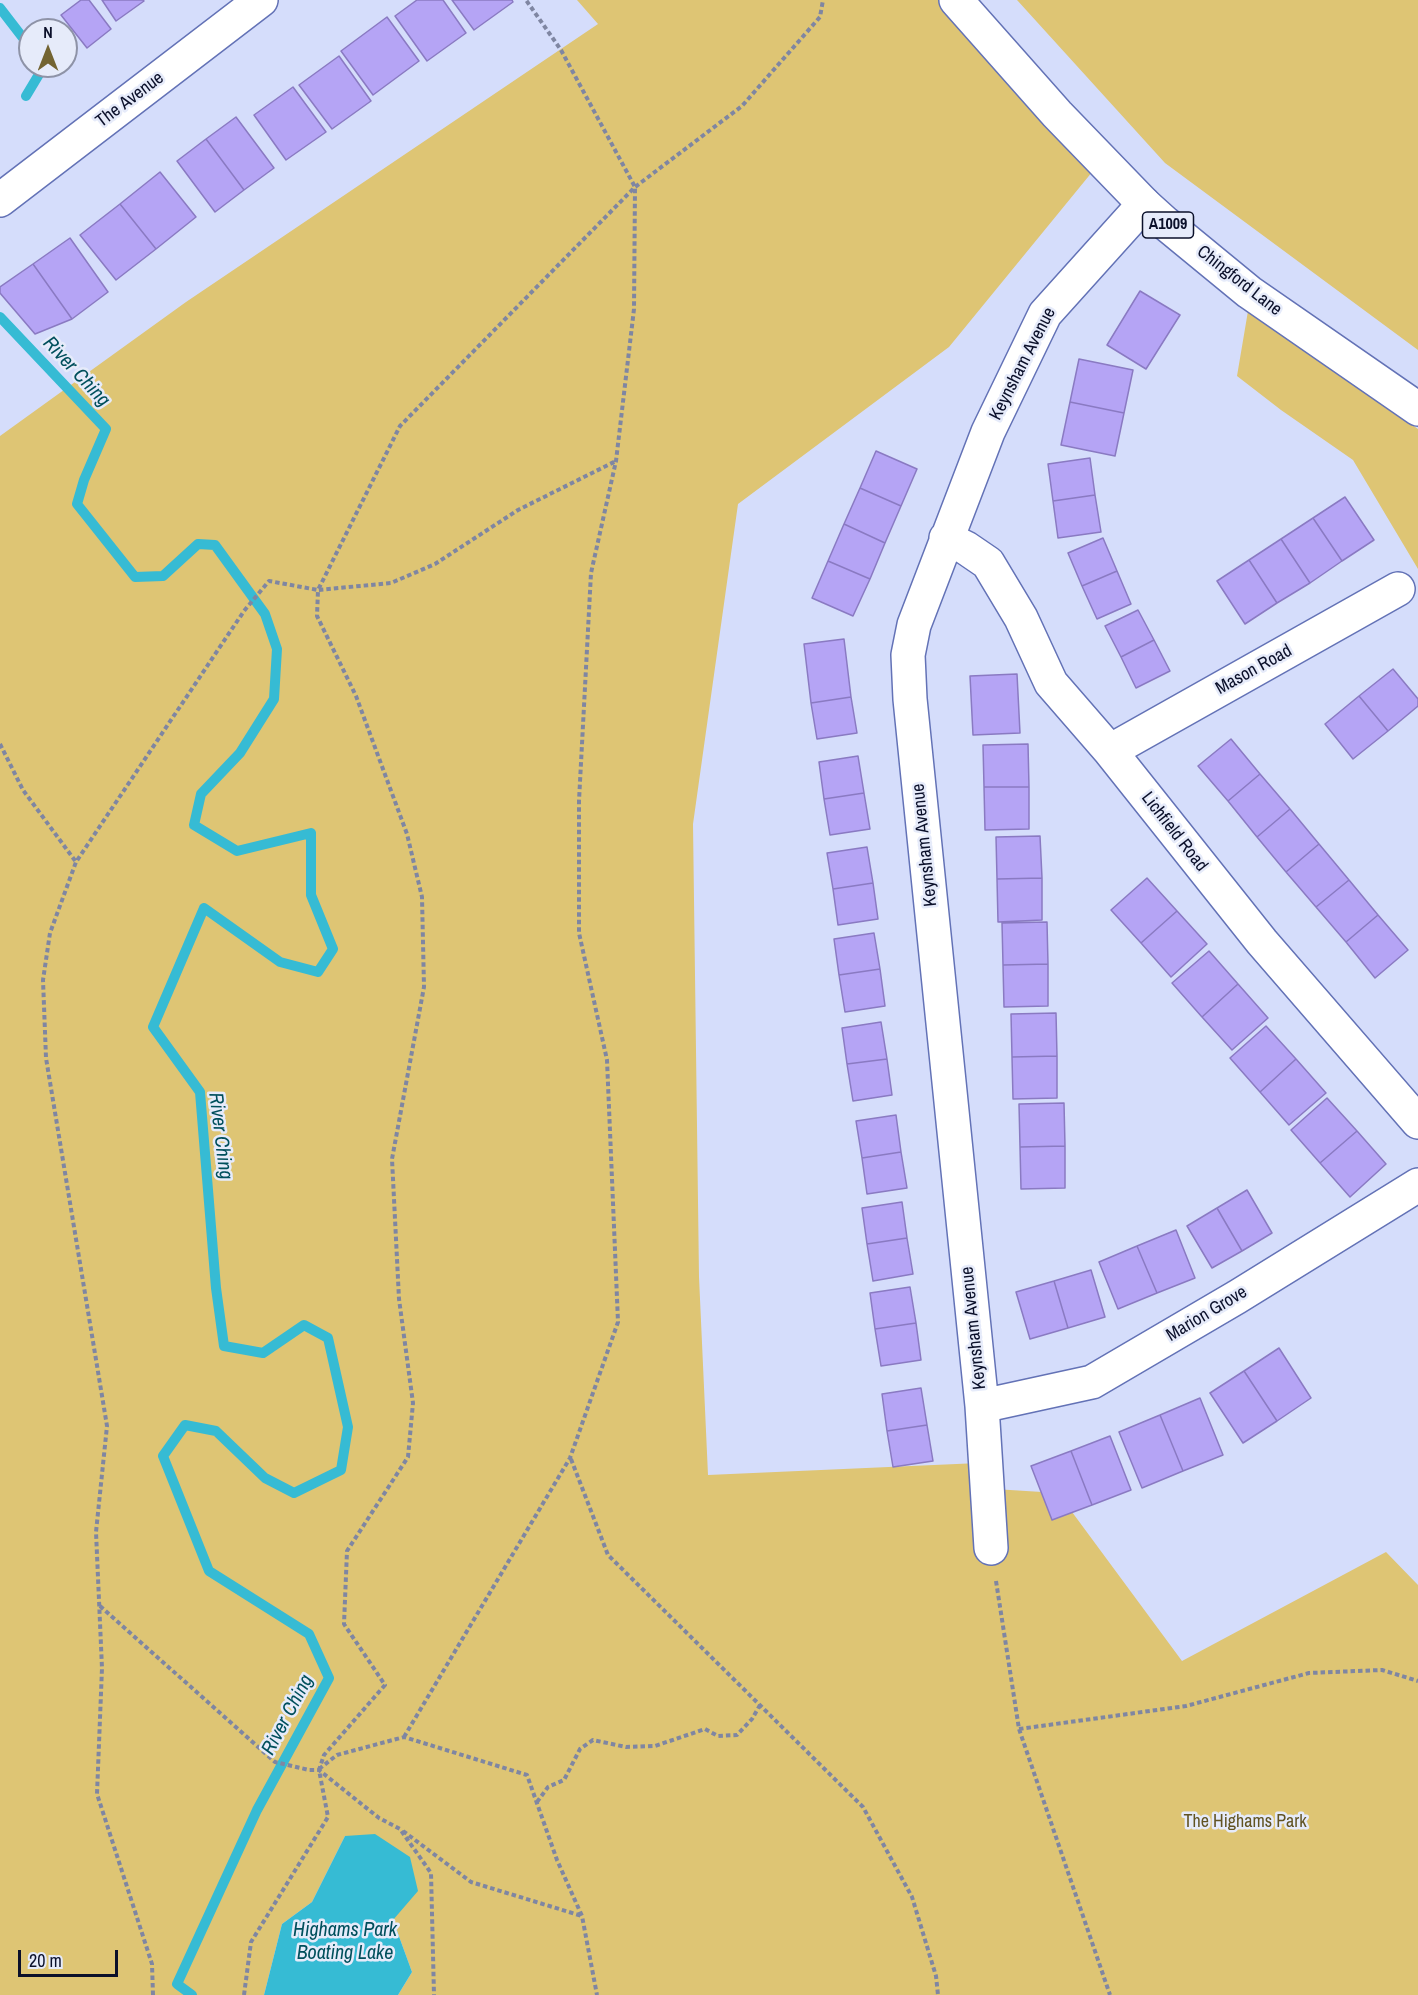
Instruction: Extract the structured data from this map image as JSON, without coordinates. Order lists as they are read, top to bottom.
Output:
{
  "streets": {
    "street": [
      "The Avenue",
      "A1009",
      "Chingford Lane",
      "Keynsham Avenue",
      "Mason Road",
      "Lichfield Road",
      "Marion Grove"
    ]
  },
  "crossings": [
    ["Chingford Lane", "Keynsham Avenue"],
    ["Keynsham Avenue", "Lichfield Road"],
    ["Keynsham Avenue", "Marion Grove"],
    ["Mason Road", "Lichfield Road"]
  ],
  "water": ["River Ching", "Highams Park Boating Lake"],
  "parks": ["The Highams Park"],
  "scale_bar": "20 m",
  "north": "top"
}
